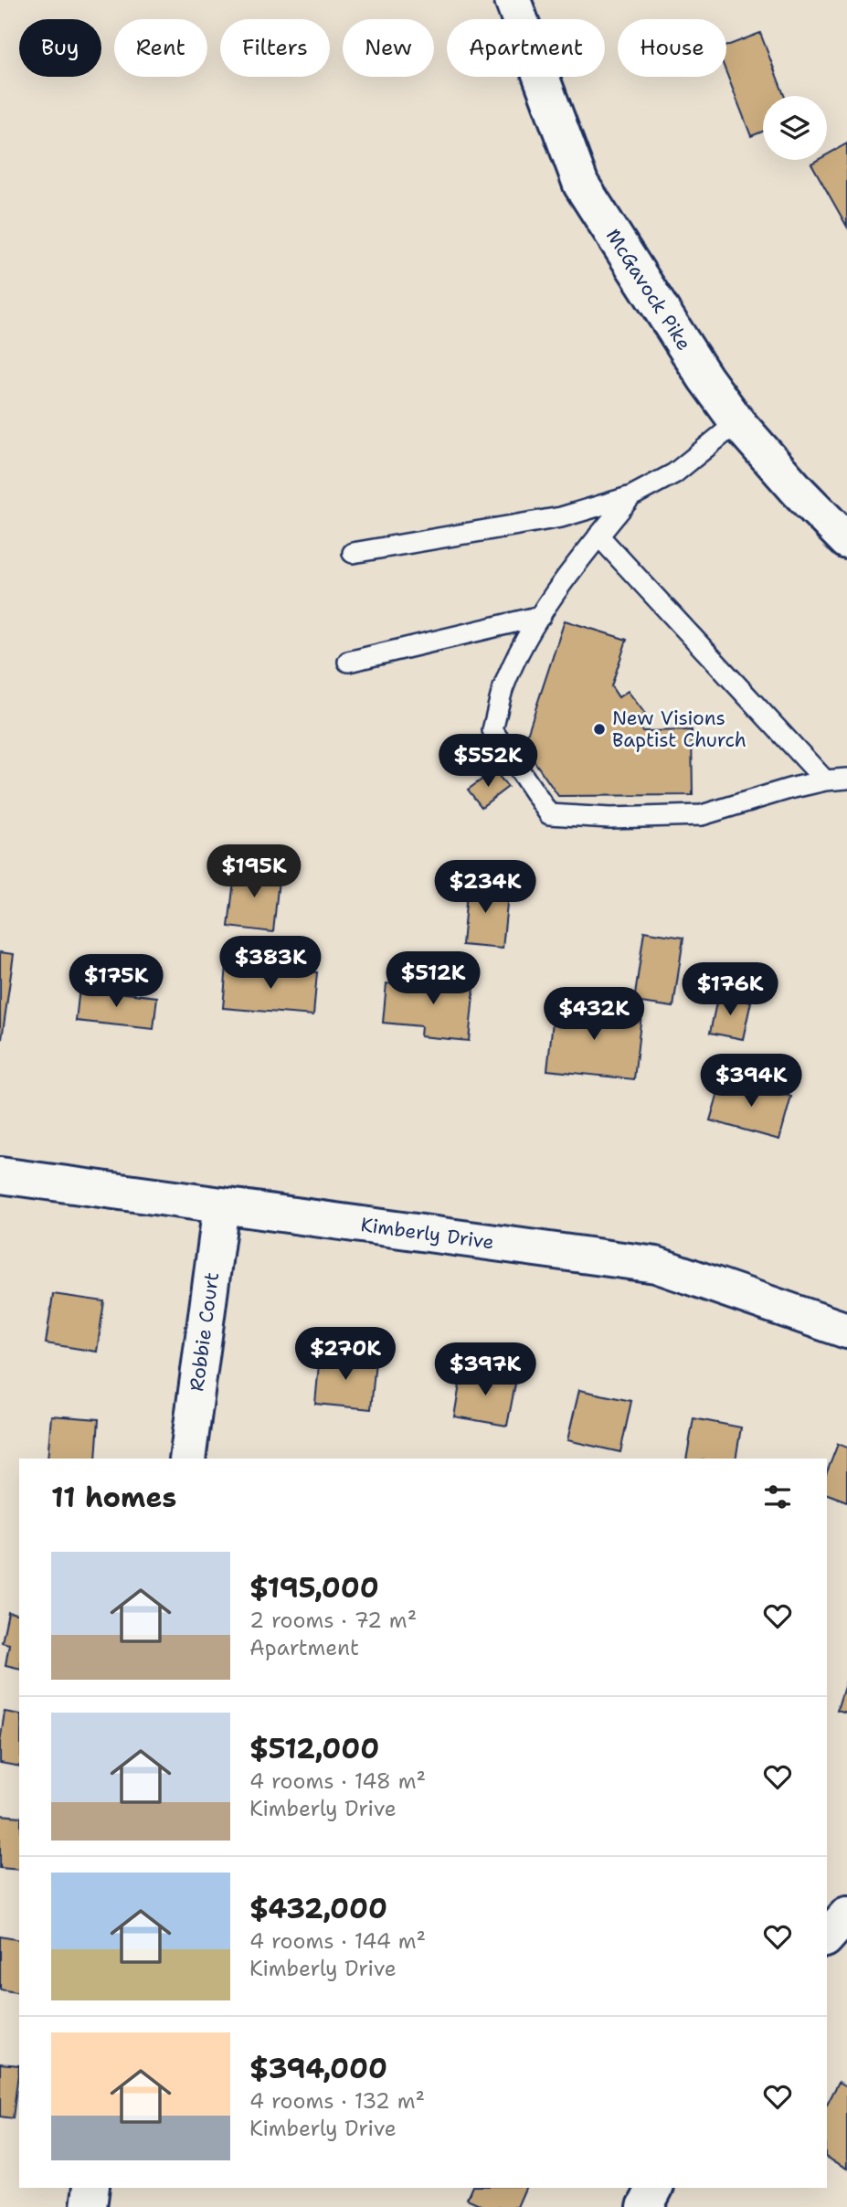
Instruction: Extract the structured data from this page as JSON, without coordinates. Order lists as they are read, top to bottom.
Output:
{
  "streets": {
    "street": ["McGavock Pike", "Kimberly Drive", "Robbie Court"]
  },
  "crossings": [
    ["Kimberly Drive", "Robbie Court"]
  ],
  "places": ["New Visions Baptist Church"],
  "page": {
    "chip": [
      "Buy",
      "Rent",
      "Filters",
      "New",
      "Apartment",
      "House"
    ],
    "price": [
      "$552K",
      "$195K",
      "$234K",
      "$383K",
      "$512K",
      "$175K",
      "$176K",
      "$432K",
      "$394K",
      "$270K",
      "$397K"
    ],
    "heading": "11 homes",
    "list": [
      {
        "name": "$195,000",
        "note": "2 rooms · 72 m² · Apartment"
      },
      {
        "name": "$512,000",
        "note": "4 rooms · 148 m² · Kimberly Drive"
      },
      {
        "name": "$432,000",
        "note": "4 rooms · 144 m² · Kimberly Drive"
      },
      {
        "name": "$394,000",
        "note": "4 rooms · 132 m² · Kimberly Drive"
      }
    ]
  }
}
